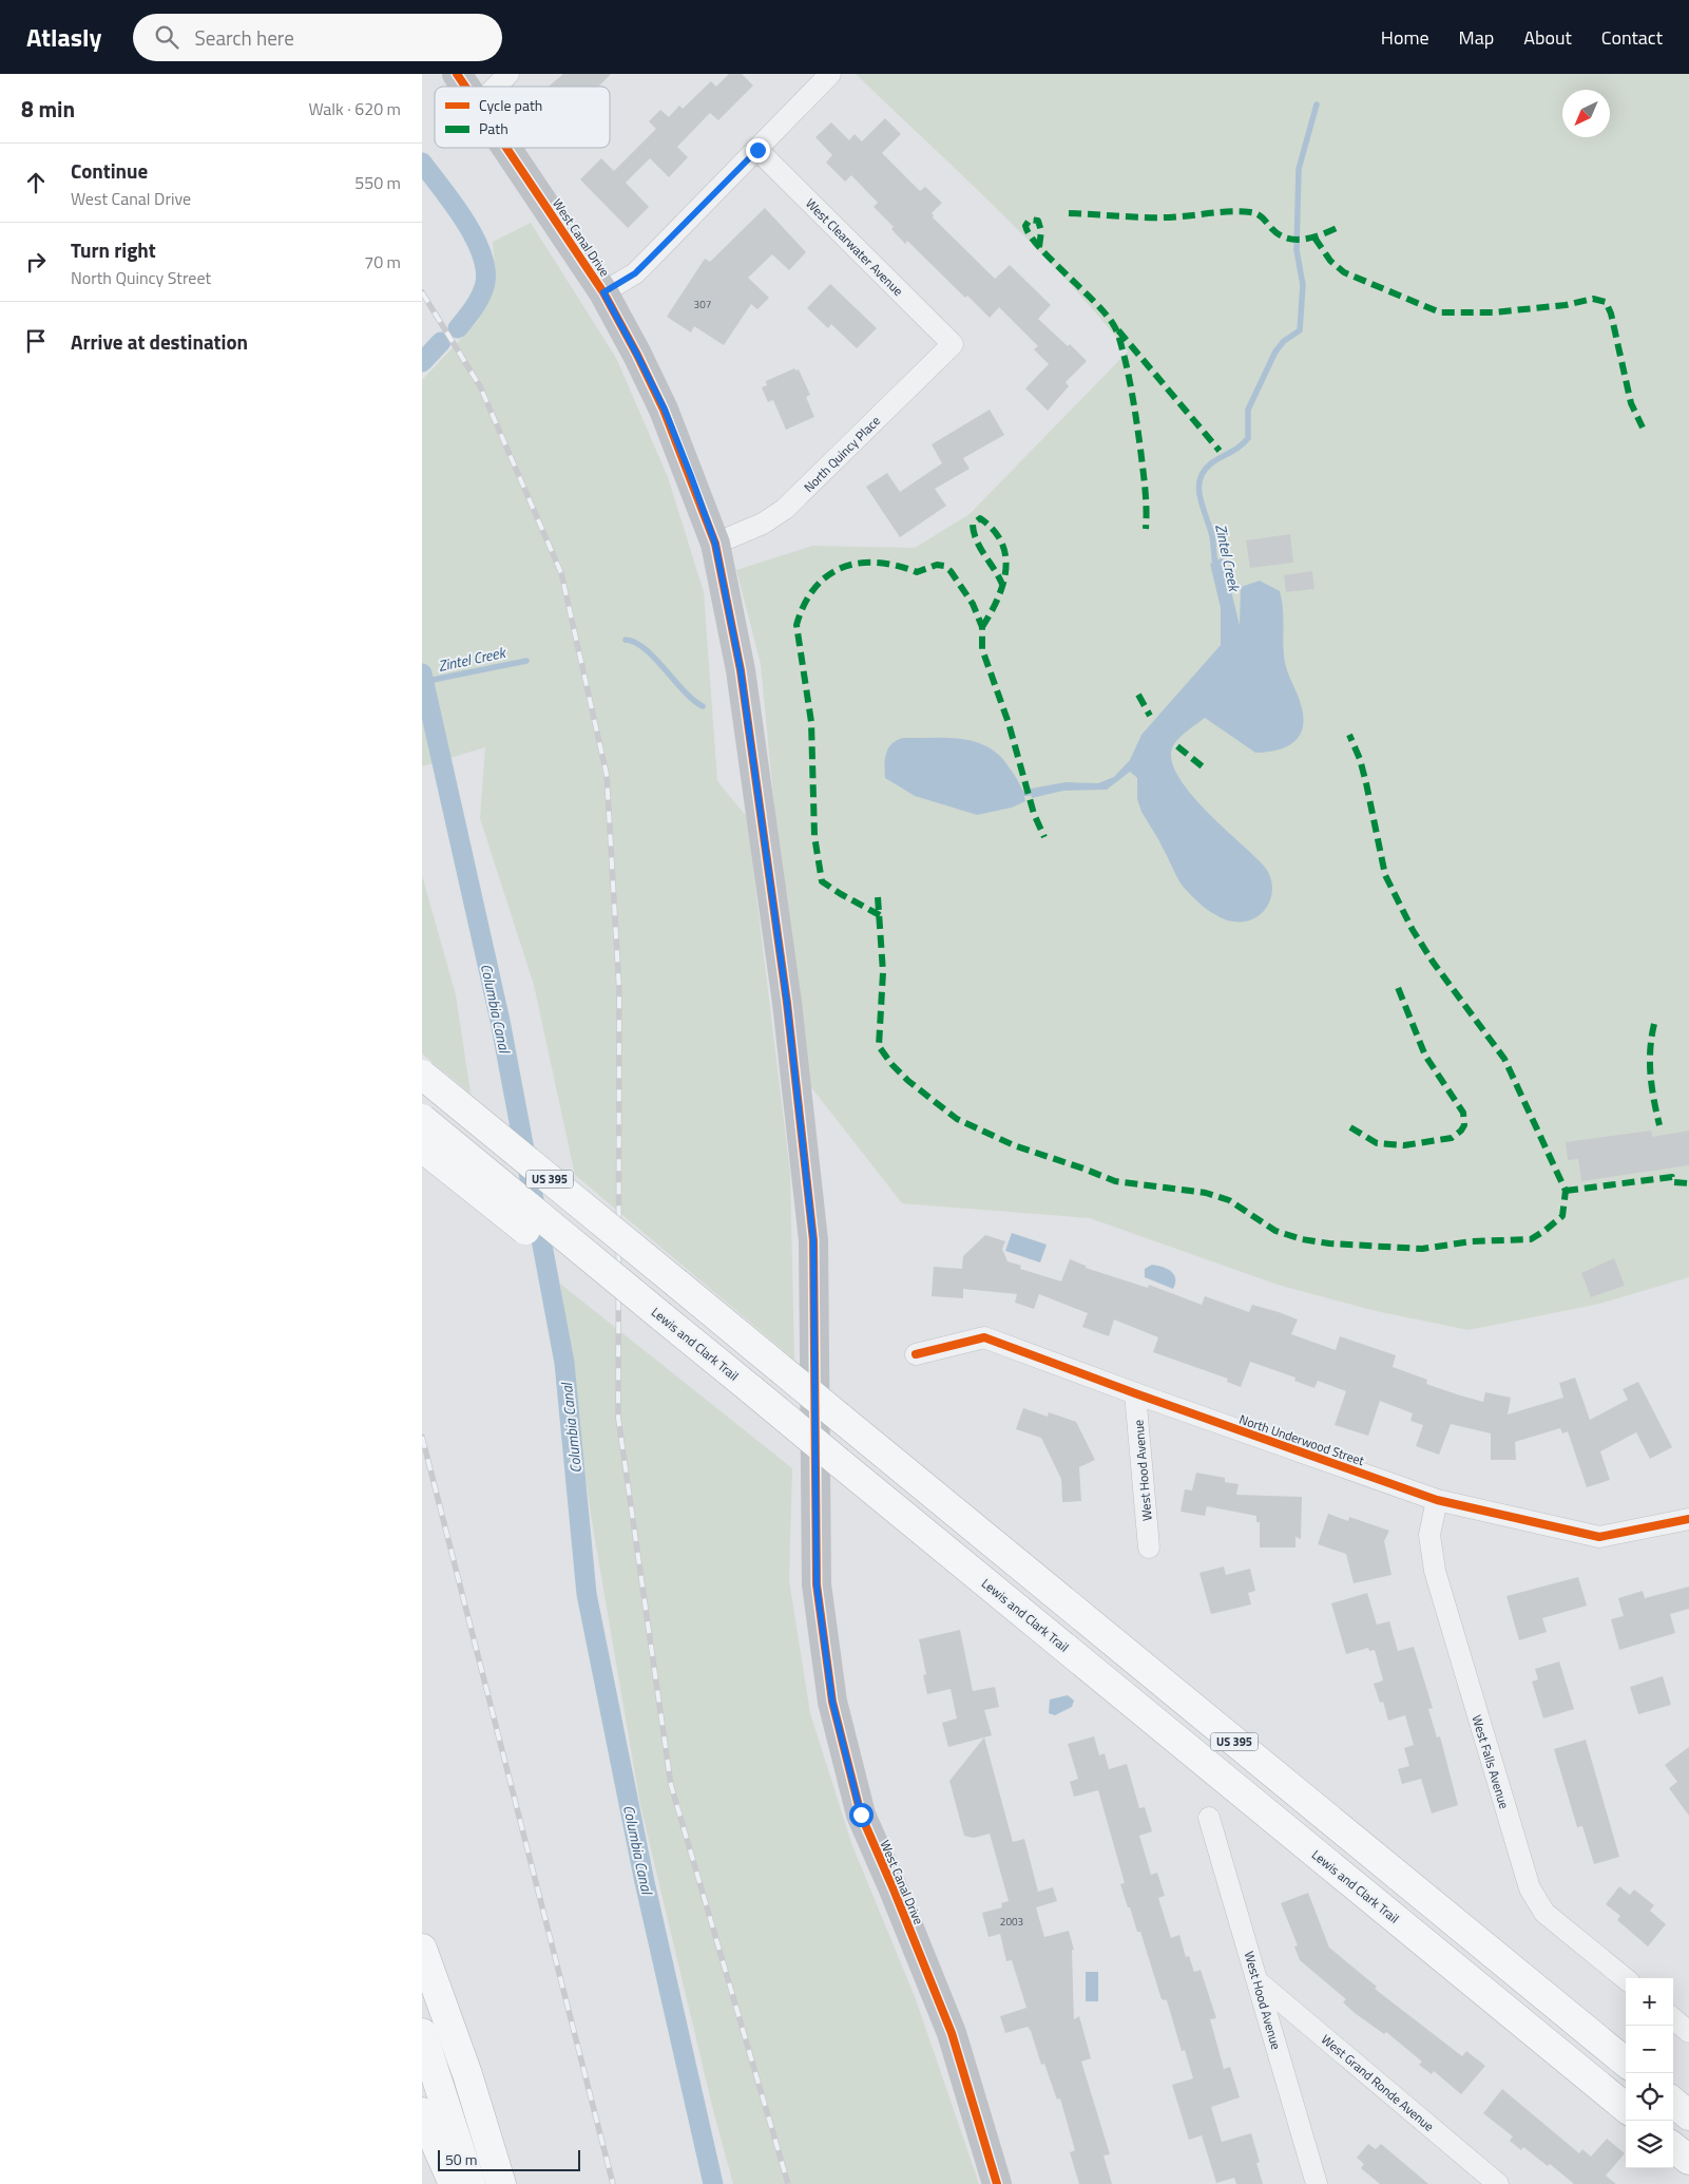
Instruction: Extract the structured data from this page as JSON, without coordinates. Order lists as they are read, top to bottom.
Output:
{
  "streets": {
    "highway": ["US 395", "Lewis and Clark Trail"],
    "street": [
      "West Canal Drive",
      "West Clearwater Avenue",
      "North Quincy Place",
      "North Underwood Street",
      "West Hood Avenue",
      "West Falls Avenue",
      "West Grand Ronde Avenue"
    ]
  },
  "crossings": [
    ["West Canal Drive", "North Quincy Place"],
    ["West Clearwater Avenue", "North Quincy Place"],
    ["North Underwood Street", "West Hood Avenue"],
    ["North Underwood Street", "West Falls Avenue"],
    ["West Hood Avenue", "West Grand Ronde Avenue"]
  ],
  "water": ["Zintel Creek", "Columbia Canal"],
  "house_numbers": ["307", "2003"],
  "legend": ["Cycle path", "Path"],
  "scale_bar": "50 m",
  "north": "bottom left",
  "page": {
    "header": "Atlasly",
    "search": "Search here",
    "nav": [
      "Home",
      "Map",
      "About",
      "Contact"
    ],
    "heading": ["8 min", "Walk · 620 m"],
    "list": [
      ["Continue", "West Canal Drive", "550 m"],
      ["Turn right", "North Quincy Street", "70 m"],
      "Arrive at destination"
    ],
    "map_buttons": ["+", "−"],
    "scale": "50 m"
  }
}
